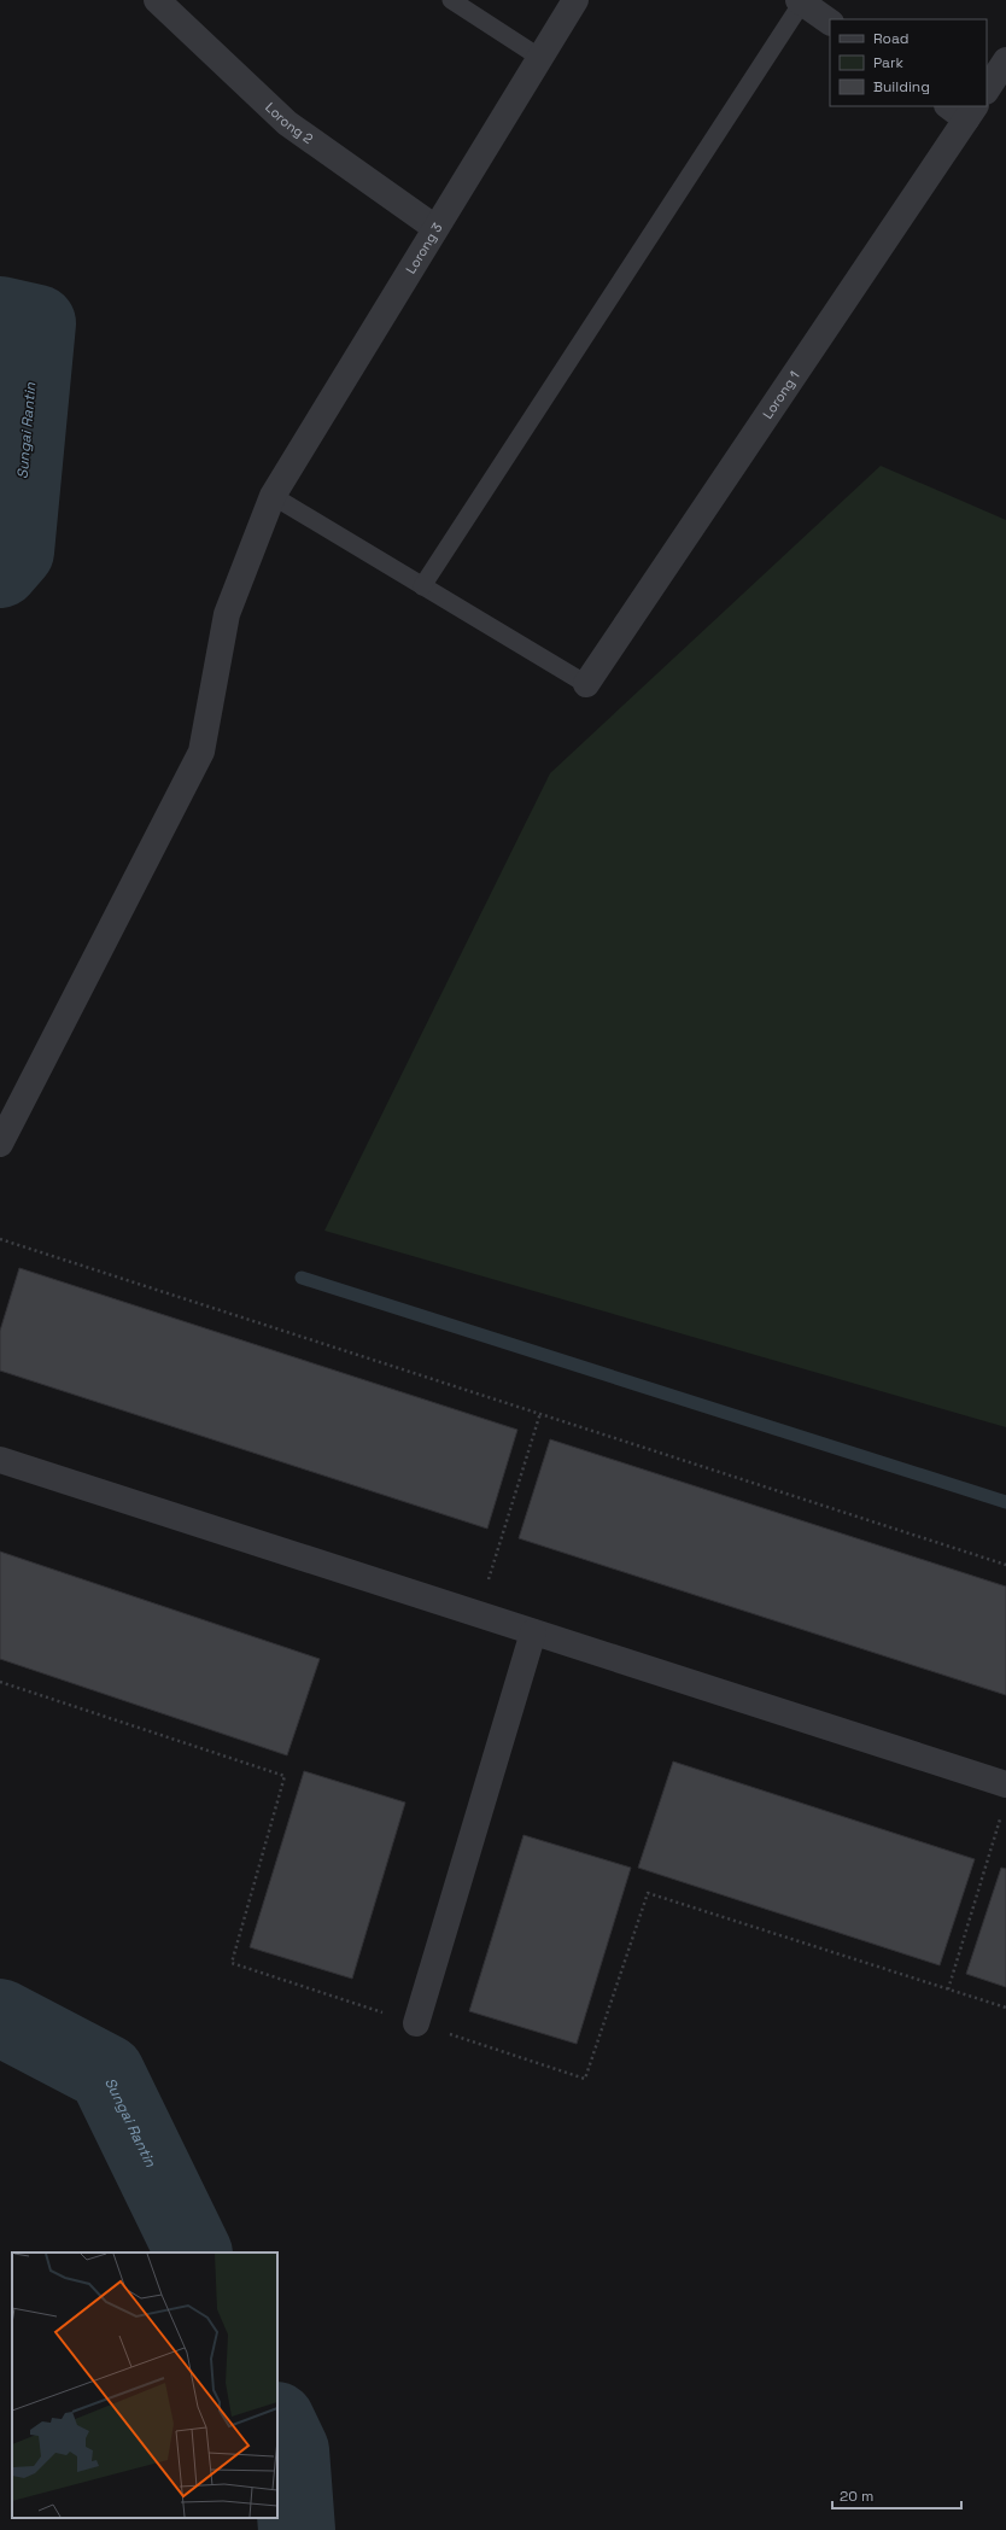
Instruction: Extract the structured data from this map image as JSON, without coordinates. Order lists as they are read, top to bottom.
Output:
{
  "streets": {
    "street": ["Lorong 2", "Lorong 3", "Lorong 1"]
  },
  "crossings": [
    ["Lorong 2", "Lorong 3"]
  ],
  "water": ["Sungai Rantin"],
  "legend": ["Road", "Park", "Building"],
  "scale_bar": "20 m"
}
